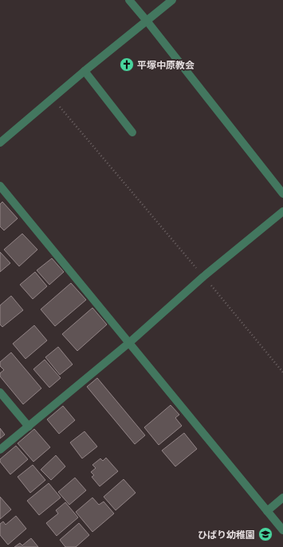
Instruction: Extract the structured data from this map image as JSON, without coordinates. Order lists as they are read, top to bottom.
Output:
{
  "places": {
    "church": ["平塚中原教会"],
    "school or university": ["ひばり幼稚園"]
  }
}
